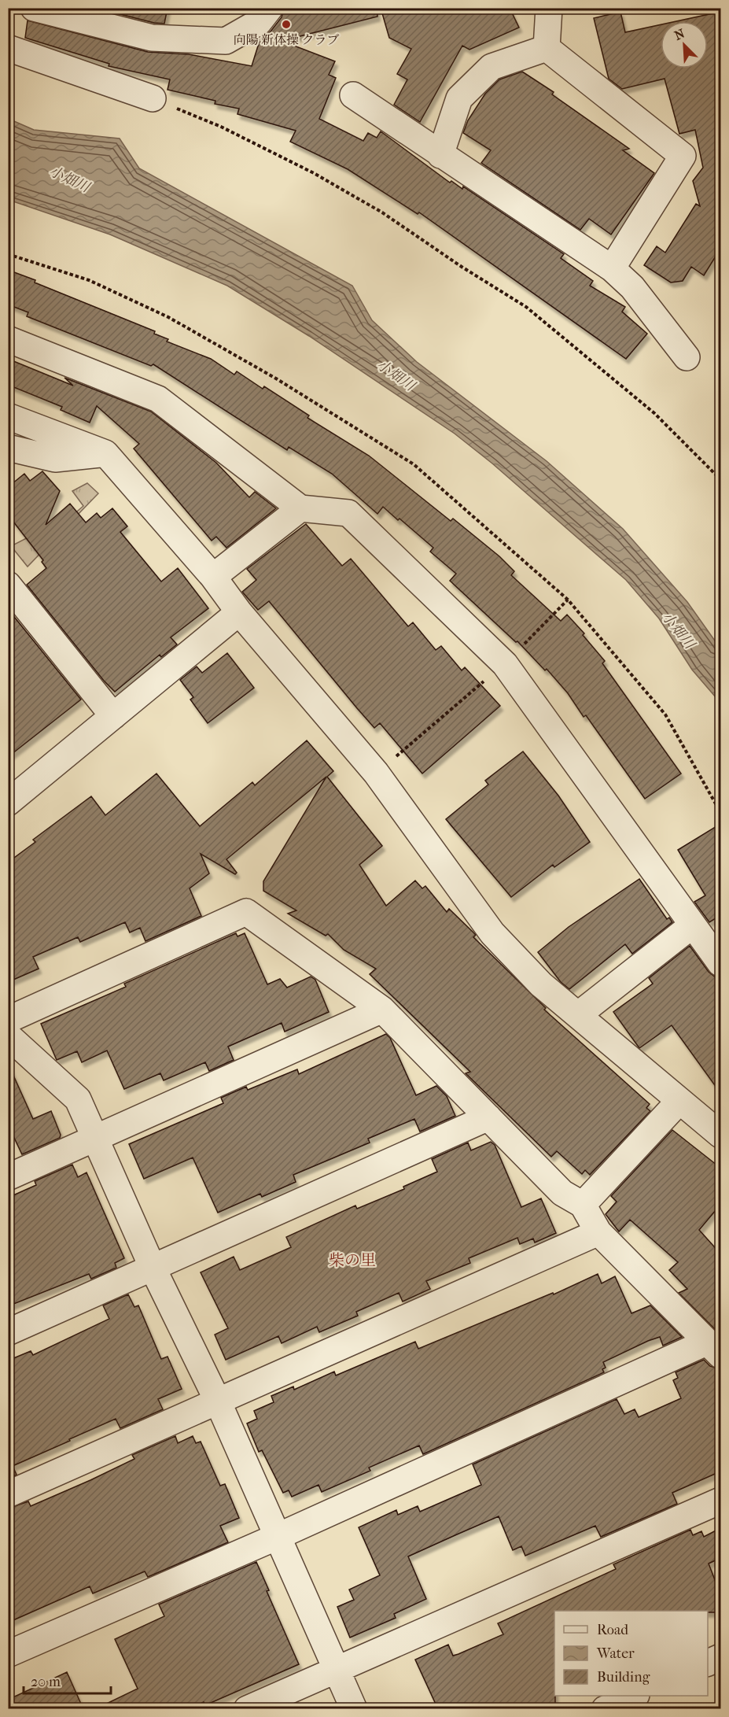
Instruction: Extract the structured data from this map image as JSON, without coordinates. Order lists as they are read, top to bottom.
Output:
{
  "districts": ["柴の里"],
  "water": ["小畑川"],
  "places": ["向陽 新体操 クラブ"],
  "legend": ["Road", "Water", "Building"],
  "scale_bar": "20 m",
  "north": "top left"
}
